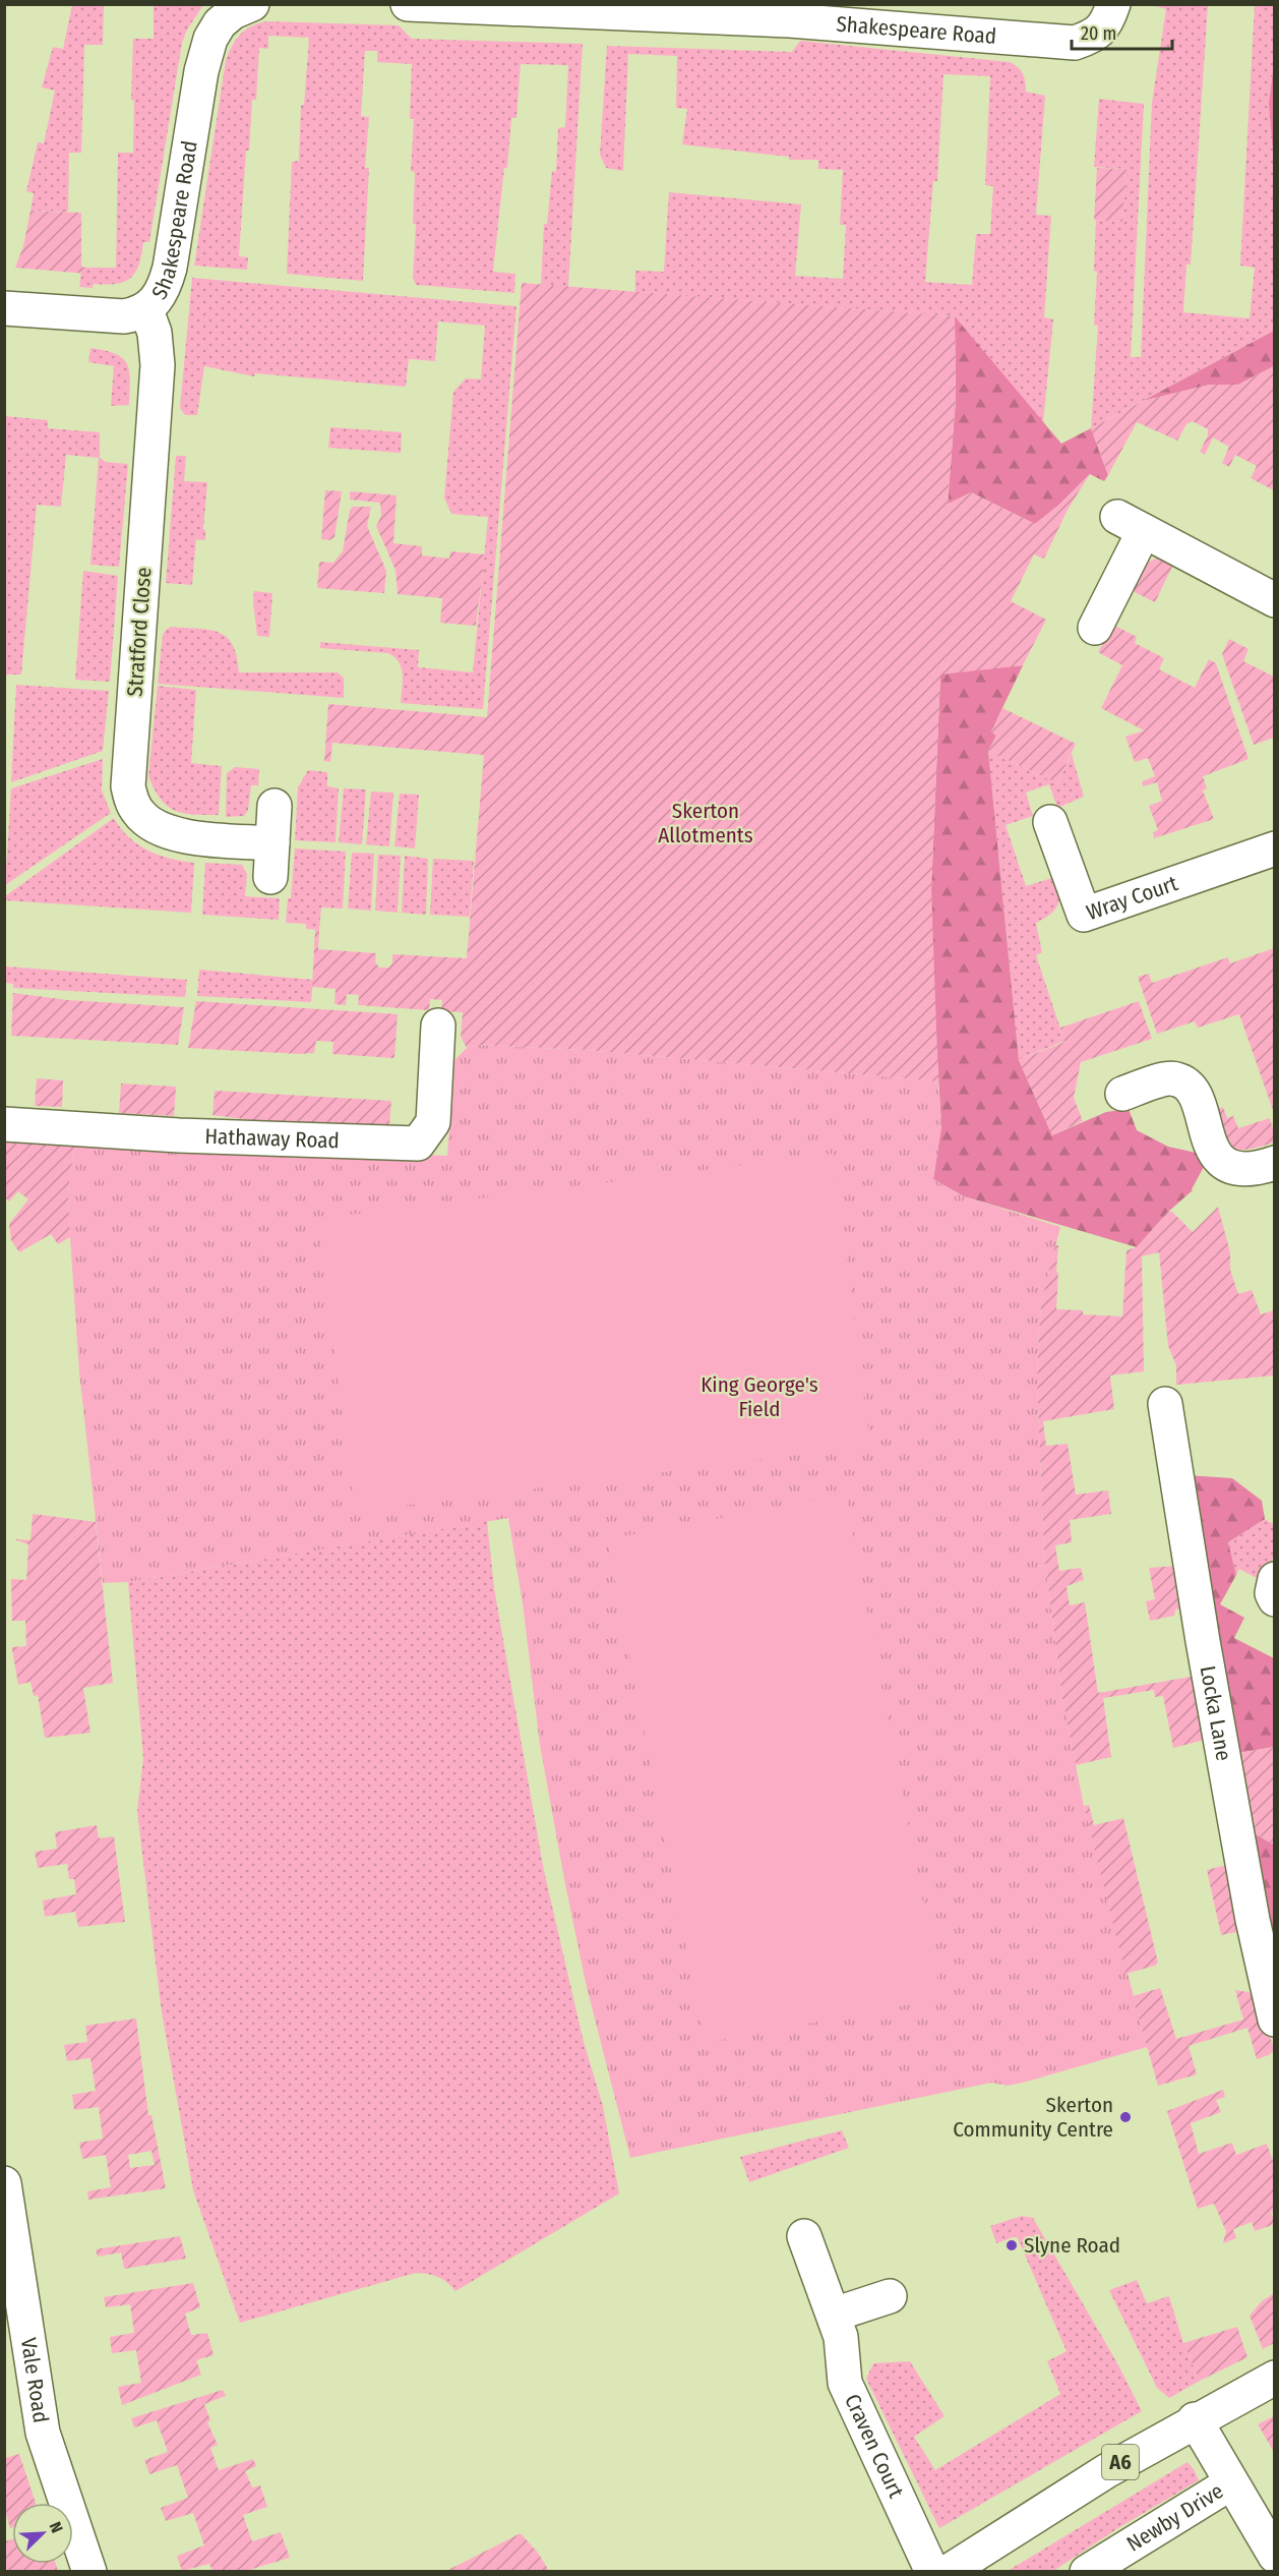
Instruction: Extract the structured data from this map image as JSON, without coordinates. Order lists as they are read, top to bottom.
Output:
{
  "streets": {
    "street": [
      "Shakespeare Road",
      "Stratford Close",
      "Wray Court",
      "Hathaway Road",
      "Locka Lane",
      "Vale Road",
      "Craven Court",
      "A6",
      "Newby Drive"
    ]
  },
  "crossings": [
    ["Shakespeare Road", "Stratford Close"]
  ],
  "parks": ["Skerton Allotments", "King George's Field"],
  "places": ["Skerton Community Centre", "Slyne Road"],
  "scale_bar": "20 m",
  "north": "top right"
}
